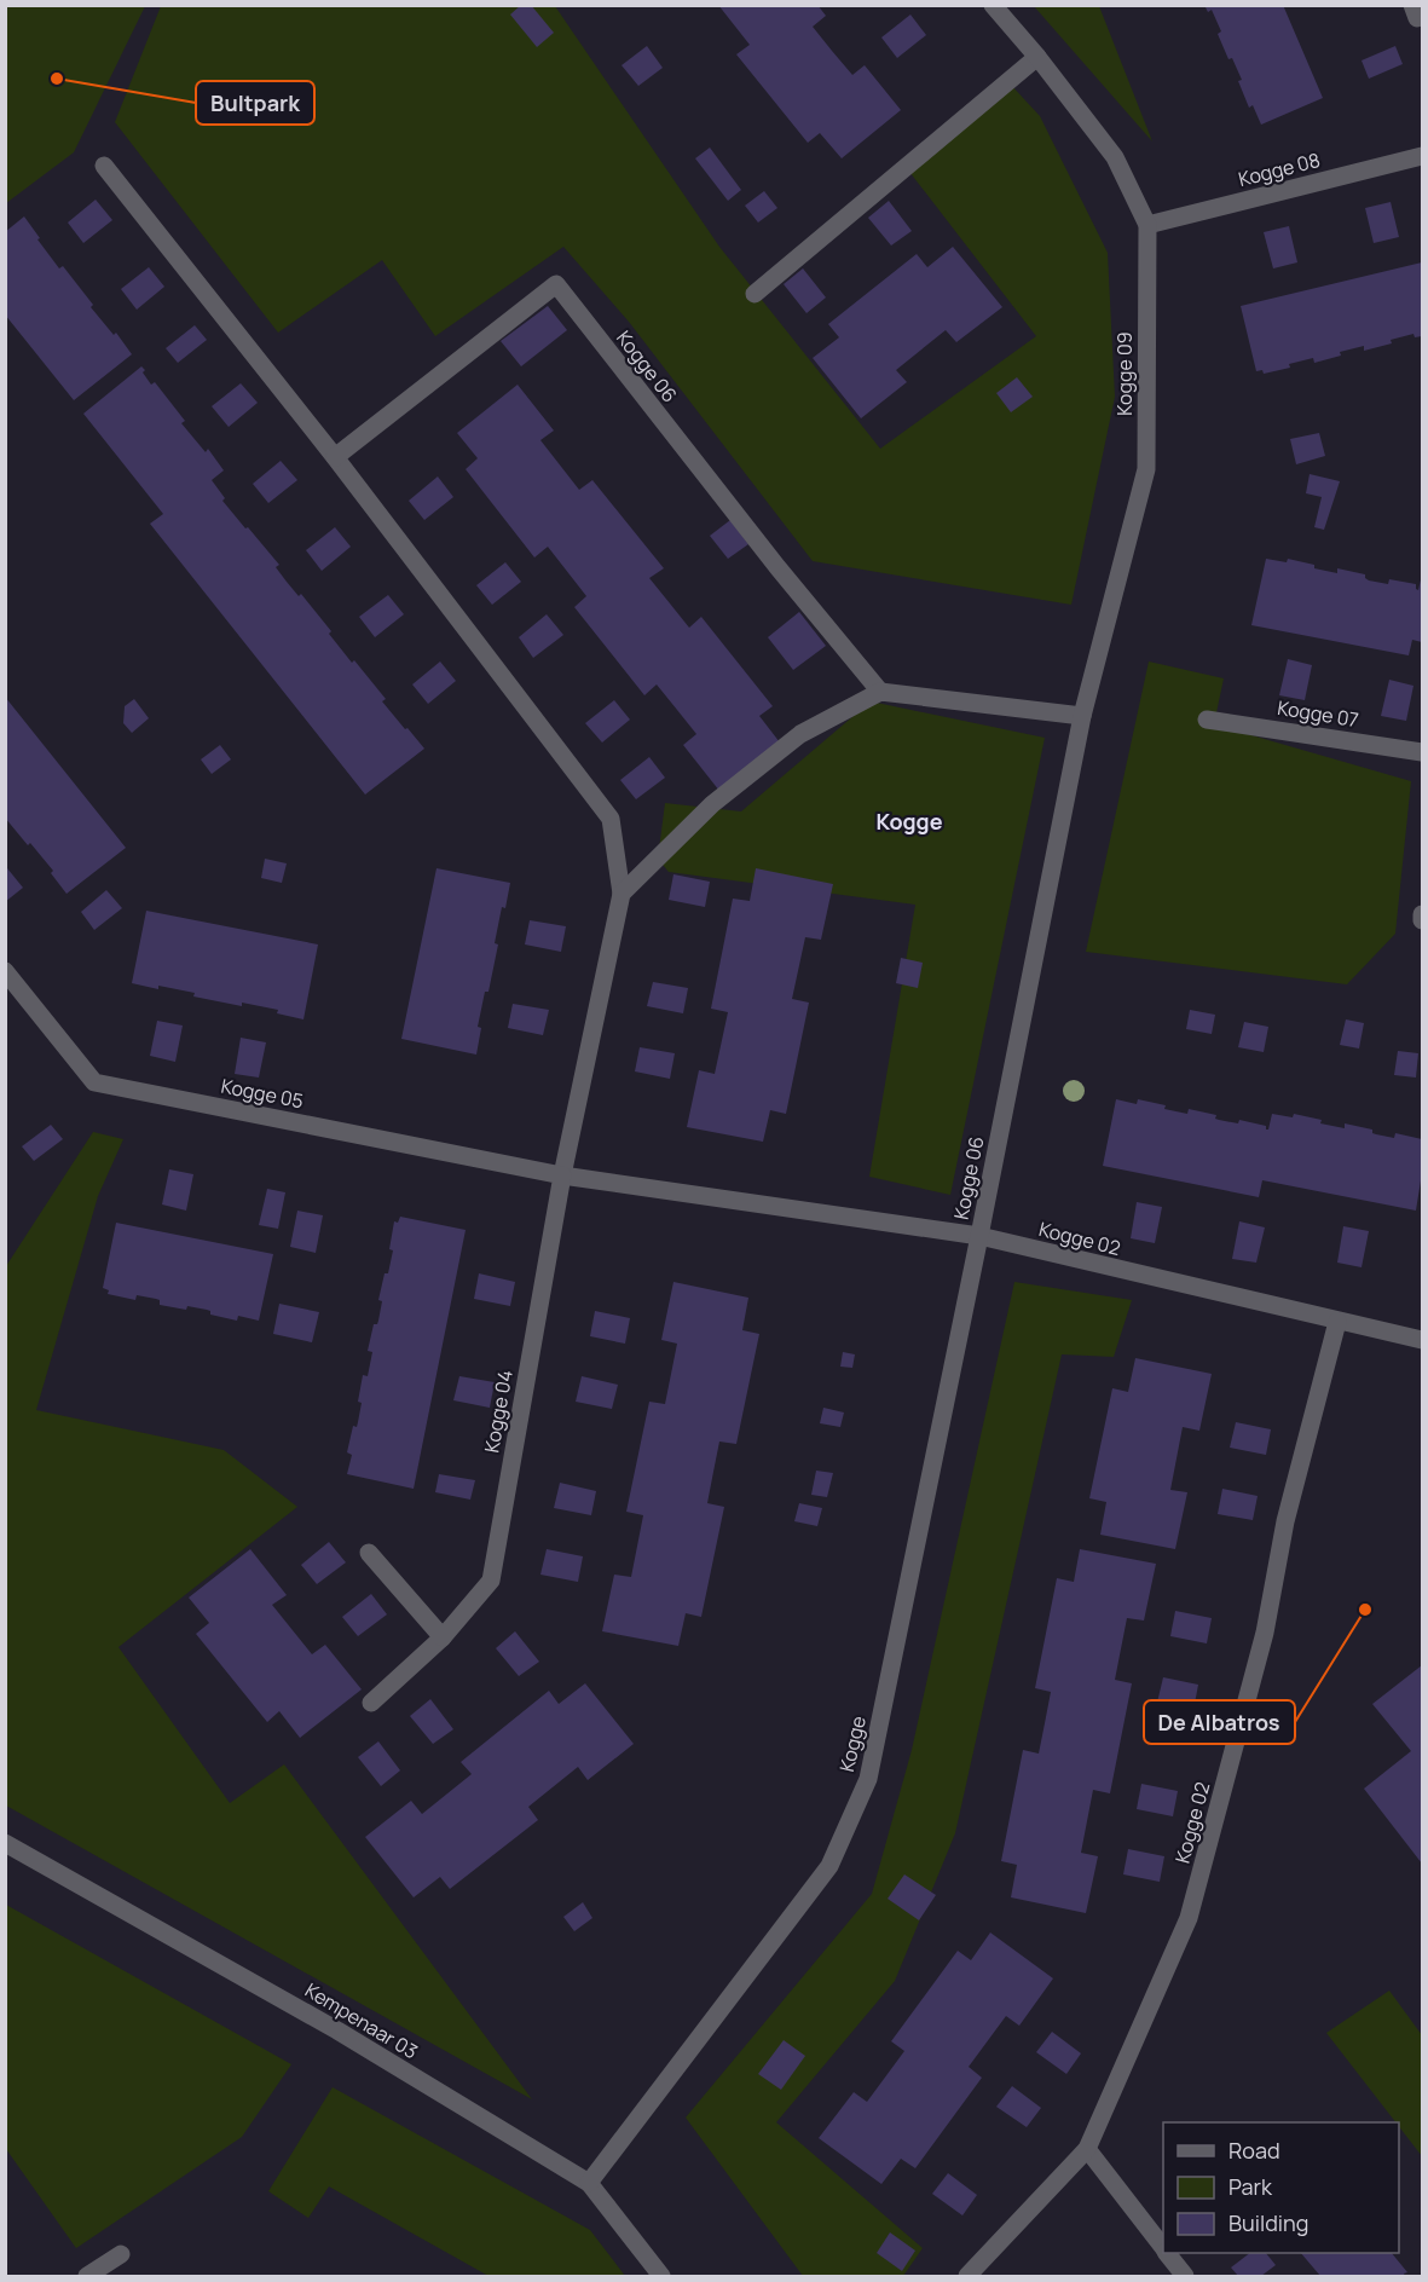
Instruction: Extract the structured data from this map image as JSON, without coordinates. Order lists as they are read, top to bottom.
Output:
{
  "streets": {
    "street": [
      "Kogge 08",
      "Kogge 06",
      "Kogge 09",
      "Kogge 07",
      "Kogge 05",
      "Kogge 02",
      "Kogge 04",
      "Kogge",
      "Kempenaar 03"
    ]
  },
  "crossings": [
    ["Kogge 08", "Kogge 09"],
    ["Kogge 06", "Kogge 09"],
    ["Kogge 06", "Kogge 05"],
    ["Kogge 06", "Kogge 02"],
    ["Kogge 06", "Kogge 04"],
    ["Kogge 06", "Kogge"],
    ["Kogge 05", "Kogge 04"],
    ["Kogge 02", "Kogge"],
    ["Kogge", "Kempenaar 03"]
  ],
  "districts": ["Kogge"],
  "places": ["Bultpark", "De Albatros"],
  "legend": ["Road", "Park", "Building"]
}
